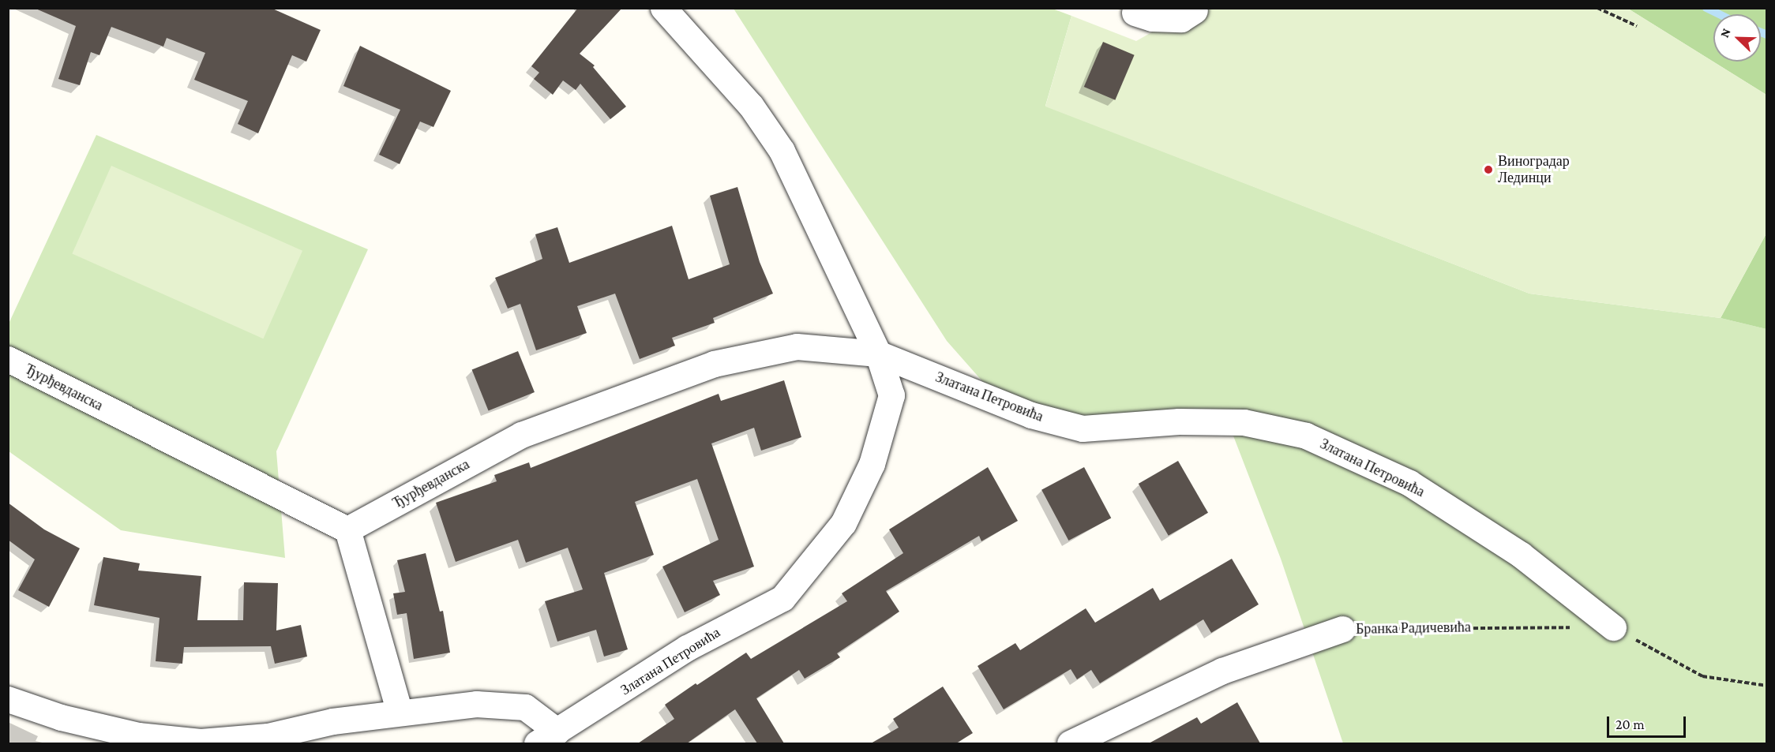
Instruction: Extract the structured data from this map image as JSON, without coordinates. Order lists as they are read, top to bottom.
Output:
{
  "streets": {
    "street": ["Ђурђевданска", "Златана Петровића", "Бранка Радичевића"]
  },
  "crossings": [
    ["Ђурђевданска", "Златана Петровића"],
    ["Златана Петровића", "Бранка Радичевића"]
  ],
  "places": ["Виноградар Лединци"],
  "scale_bar": "20 m",
  "north": "top left"
}
